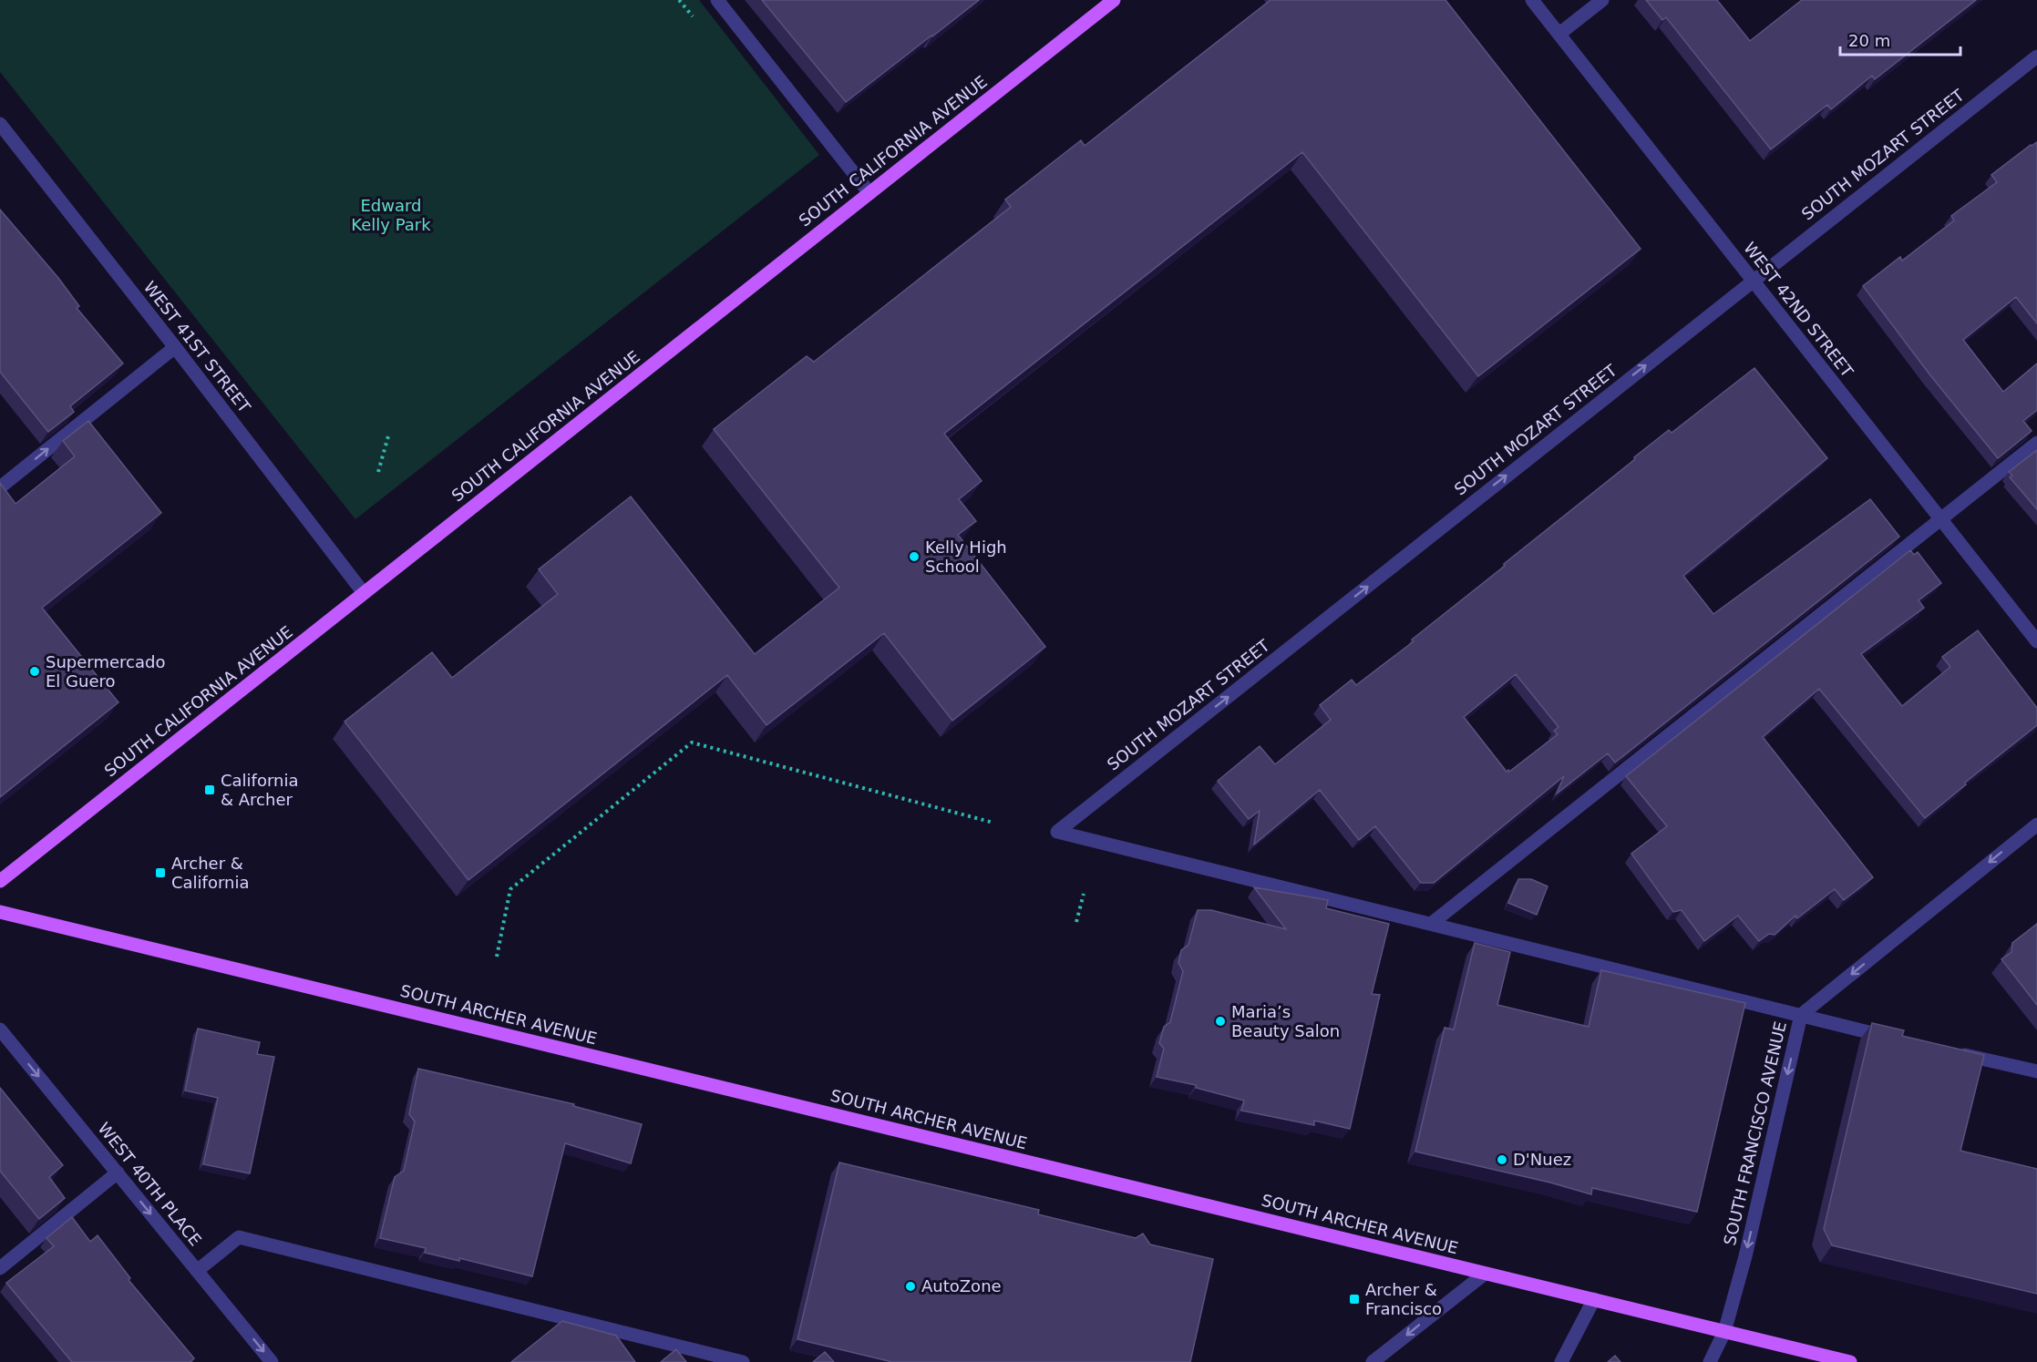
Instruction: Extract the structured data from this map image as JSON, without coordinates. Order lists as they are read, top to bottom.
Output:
{
  "streets": {
    "main road": ["SOUTH CALIFORNIA AVENUE", "SOUTH ARCHER AVENUE"],
    "street": [
      "SOUTH MOZART STREET",
      "WEST 42ND STREET",
      "WEST 41ST STREET",
      "SOUTH FRANCISCO AVENUE",
      "WEST 40TH PLACE"
    ]
  },
  "crossings": [
    ["SOUTH CALIFORNIA AVENUE", "WEST 41ST STREET"],
    ["SOUTH MOZART STREET", "WEST 42ND STREET"],
    ["SOUTH ARCHER AVENUE", "SOUTH FRANCISCO AVENUE"]
  ],
  "one_way": ["SOUTH FRANCISCO AVENUE", "WEST 40TH PLACE"],
  "parks": ["Edward Kelly Park"],
  "places": {
    "other": [
      "Kelly High School",
      "Supermercado El Guero",
      "Maria’s Beauty Salon",
      "D'Nuez",
      "AutoZone"
    ],
    "transit": ["California & Archer", "Archer & California", "Archer & Francisco"]
  },
  "scale_bar": "20 m"
}
